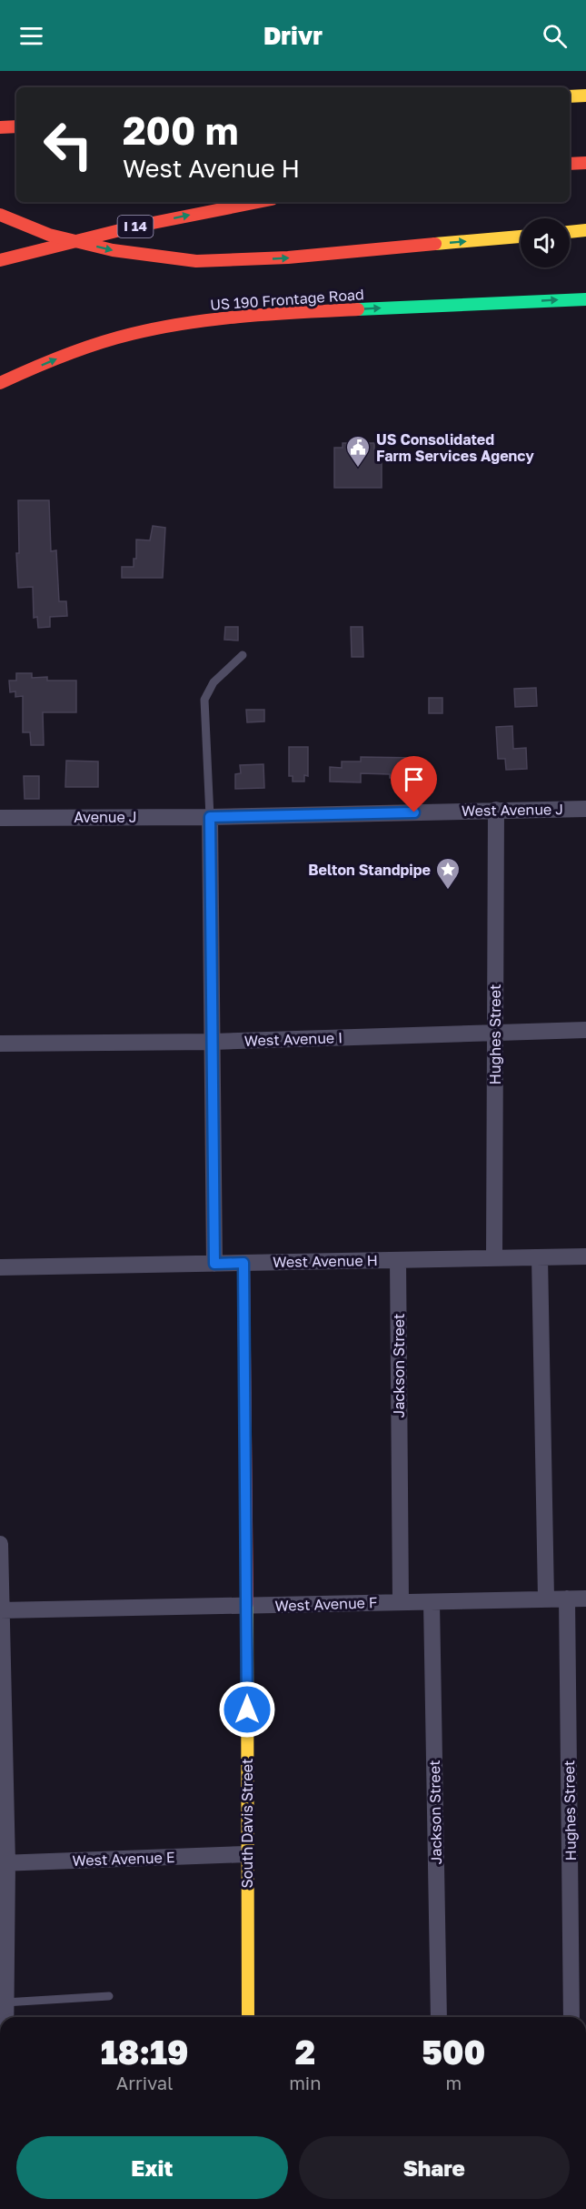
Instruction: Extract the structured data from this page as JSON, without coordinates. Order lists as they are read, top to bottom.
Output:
{
  "streets": {
    "main road": ["I 14", "US 190 Frontage Road", "South Davis Street"],
    "street": [
      "West Avenue J",
      "Avenue J",
      "Hughes Street",
      "West Avenue I",
      "West Avenue H",
      "Jackson Street",
      "West Avenue F",
      "West Avenue E"
    ]
  },
  "crossings": [
    ["West Avenue J", "Avenue J"],
    ["West Avenue J", "Hughes Street"],
    ["Hughes Street", "West Avenue I"],
    ["Hughes Street", "West Avenue H"],
    ["Hughes Street", "West Avenue F"],
    ["West Avenue H", "Jackson Street"],
    ["West Avenue H", "South Davis Street"],
    ["Jackson Street", "West Avenue F"],
    ["West Avenue F", "South Davis Street"],
    ["South Davis Street", "West Avenue E"]
  ],
  "places": {
    "public building": ["US Consolidated Farm Services Agency"],
    "place": ["Belton Standpipe"]
  },
  "page": {
    "header": "Drivr",
    "turn": ["200 m", "West Avenue H"],
    "eta": [
      "18:19",
      "Arrival",
      "2",
      "min",
      "500",
      "m"
    ],
    "buttons": ["Exit", "Share"]
  }
}
